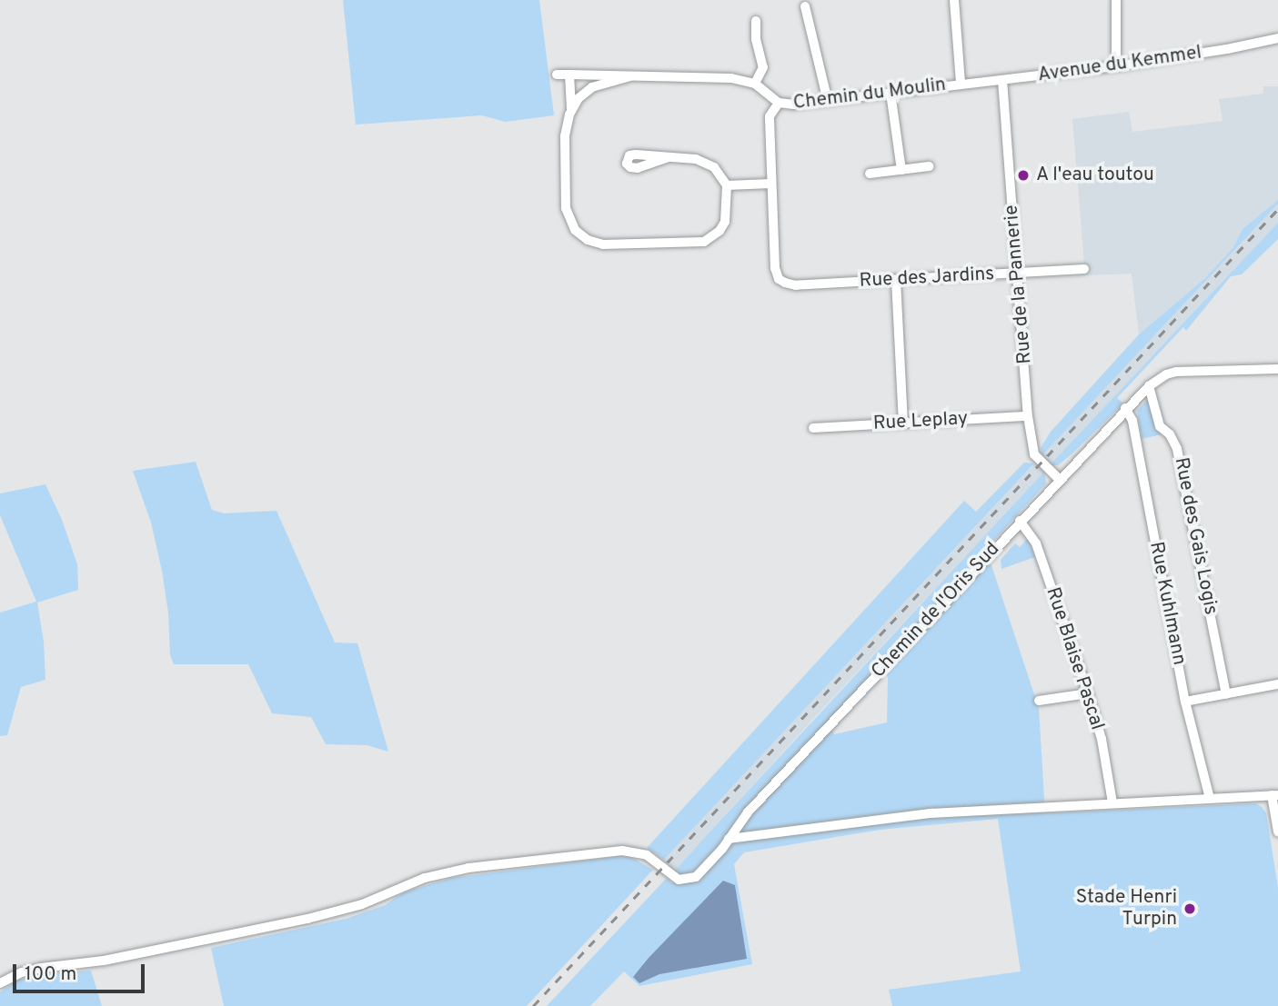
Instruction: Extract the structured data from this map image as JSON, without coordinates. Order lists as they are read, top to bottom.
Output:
{
  "streets": {
    "street": [
      "Avenue du Kemmel",
      "Chemin du Moulin",
      "Rue des Jardins",
      "Rue de la Pannerie",
      "Rue Leplay",
      "Rue des Gais Logis",
      "Rue Kuhlmann",
      "Chemin de l'Oris Sud",
      "Rue Blaise Pascal"
    ]
  },
  "crossings": [
    ["Avenue du Kemmel", "Chemin du Moulin"],
    ["Avenue du Kemmel", "Rue de la Pannerie"],
    ["Chemin du Moulin", "Rue des Jardins"],
    ["Rue des Jardins", "Rue de la Pannerie"],
    ["Rue de la Pannerie", "Rue Leplay"],
    ["Rue de la Pannerie", "Chemin de l'Oris Sud"],
    ["Rue des Gais Logis", "Chemin de l'Oris Sud"],
    ["Rue Kuhlmann", "Chemin de l'Oris Sud"],
    ["Chemin de l'Oris Sud", "Rue Blaise Pascal"]
  ],
  "places": ["A l'eau toutou", "Stade Henri Turpin"],
  "scale_bar": "100 m"
}
